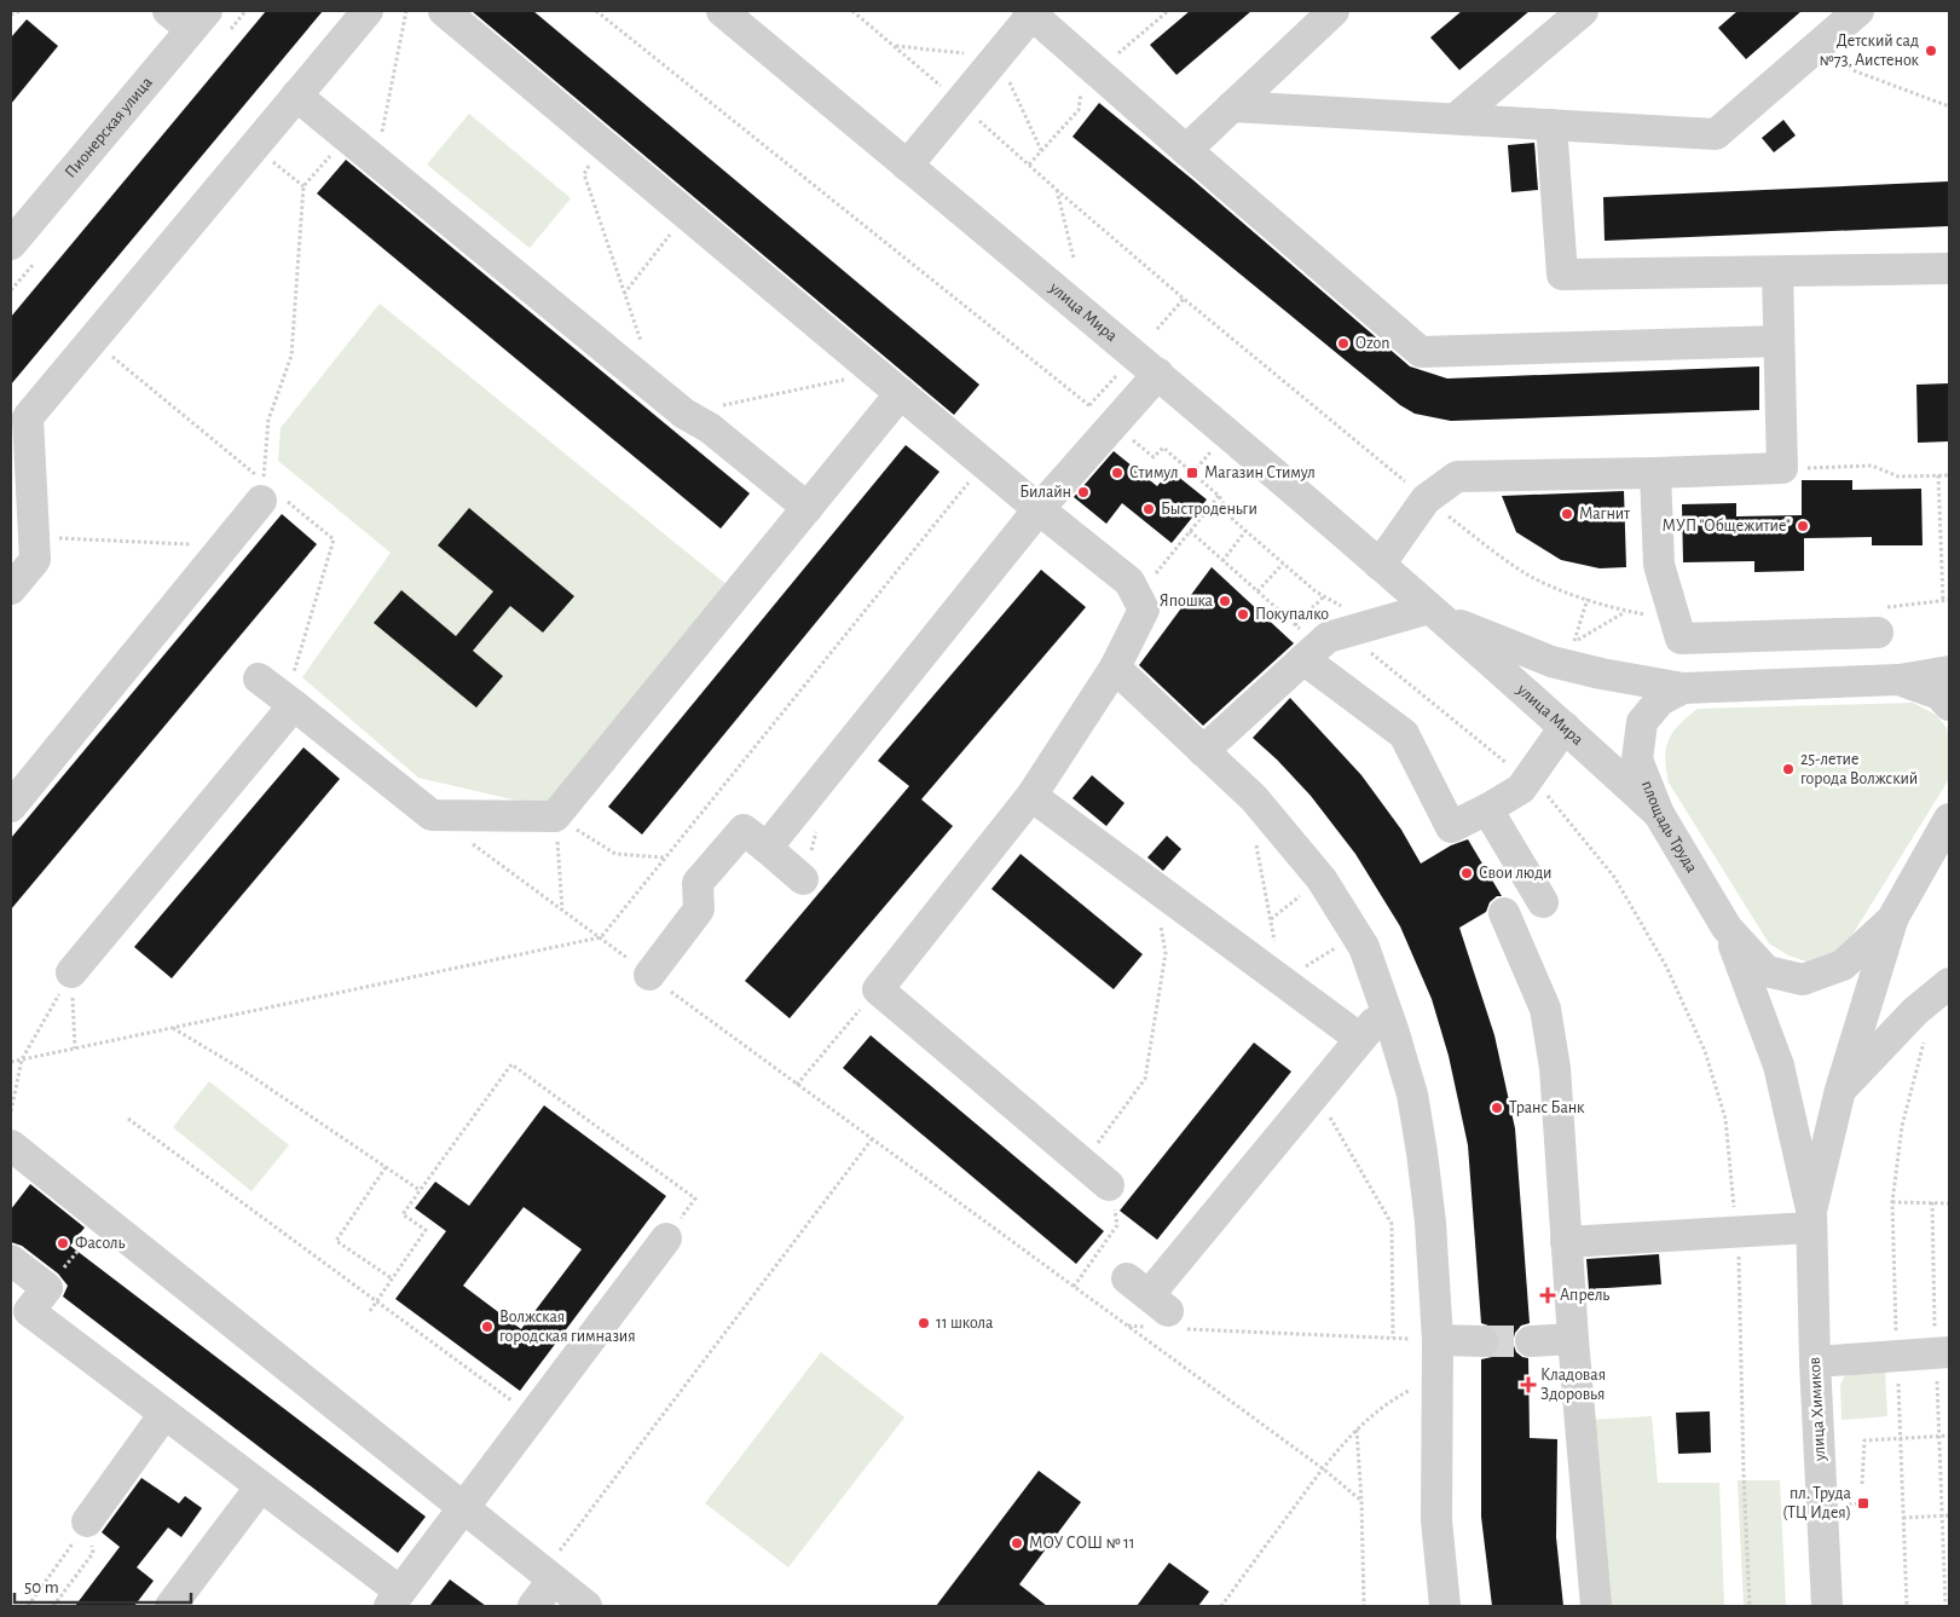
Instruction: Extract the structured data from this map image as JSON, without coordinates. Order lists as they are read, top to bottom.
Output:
{
  "streets": {
    "street": [
      "Пионерская улица",
      "улица Мира",
      "площадь Труда",
      "улица Химиков"
    ]
  },
  "crossings": [
    ["улица Мира", "площадь Труда"],
    ["площадь Труда", "улица Химиков"]
  ],
  "places": {
    "other": [
      "Детский сад №73, Аистенок",
      "Ozon",
      "Стимул",
      "Билайн",
      "Быстроденьги",
      "Магнит",
      "МУП \"Общежитие\"",
      "Япошка",
      "Покупалко",
      "25-летие города Волжский",
      "Свои люди",
      "Транс Банк",
      "Фасоль",
      "11 школа",
      "Волжская городская гимназия",
      "МОУ СОШ № 11"
    ],
    "transit": ["Магазин Стимул", "пл. Труда (ТЦ Идея)"],
    "health": ["Апрель", "Кладовая Здоровья"]
  },
  "scale_bar": "50 m"
}
